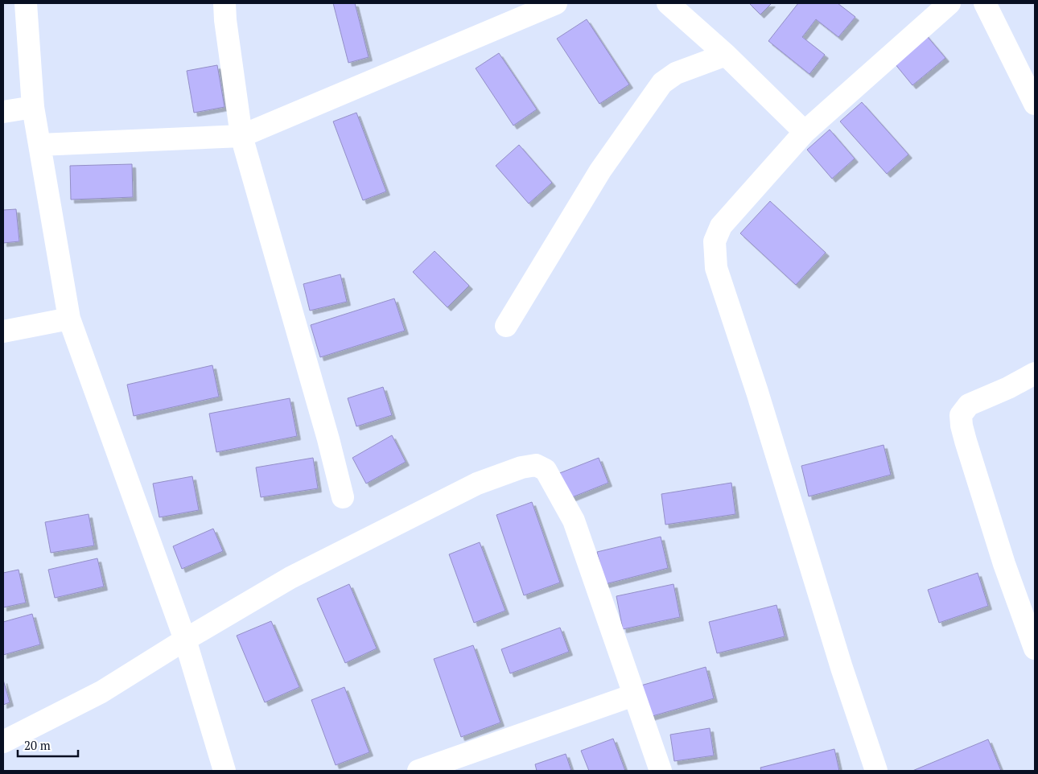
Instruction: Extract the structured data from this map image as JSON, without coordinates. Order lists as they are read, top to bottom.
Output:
{
  "scale_bar": "20 m"
}
